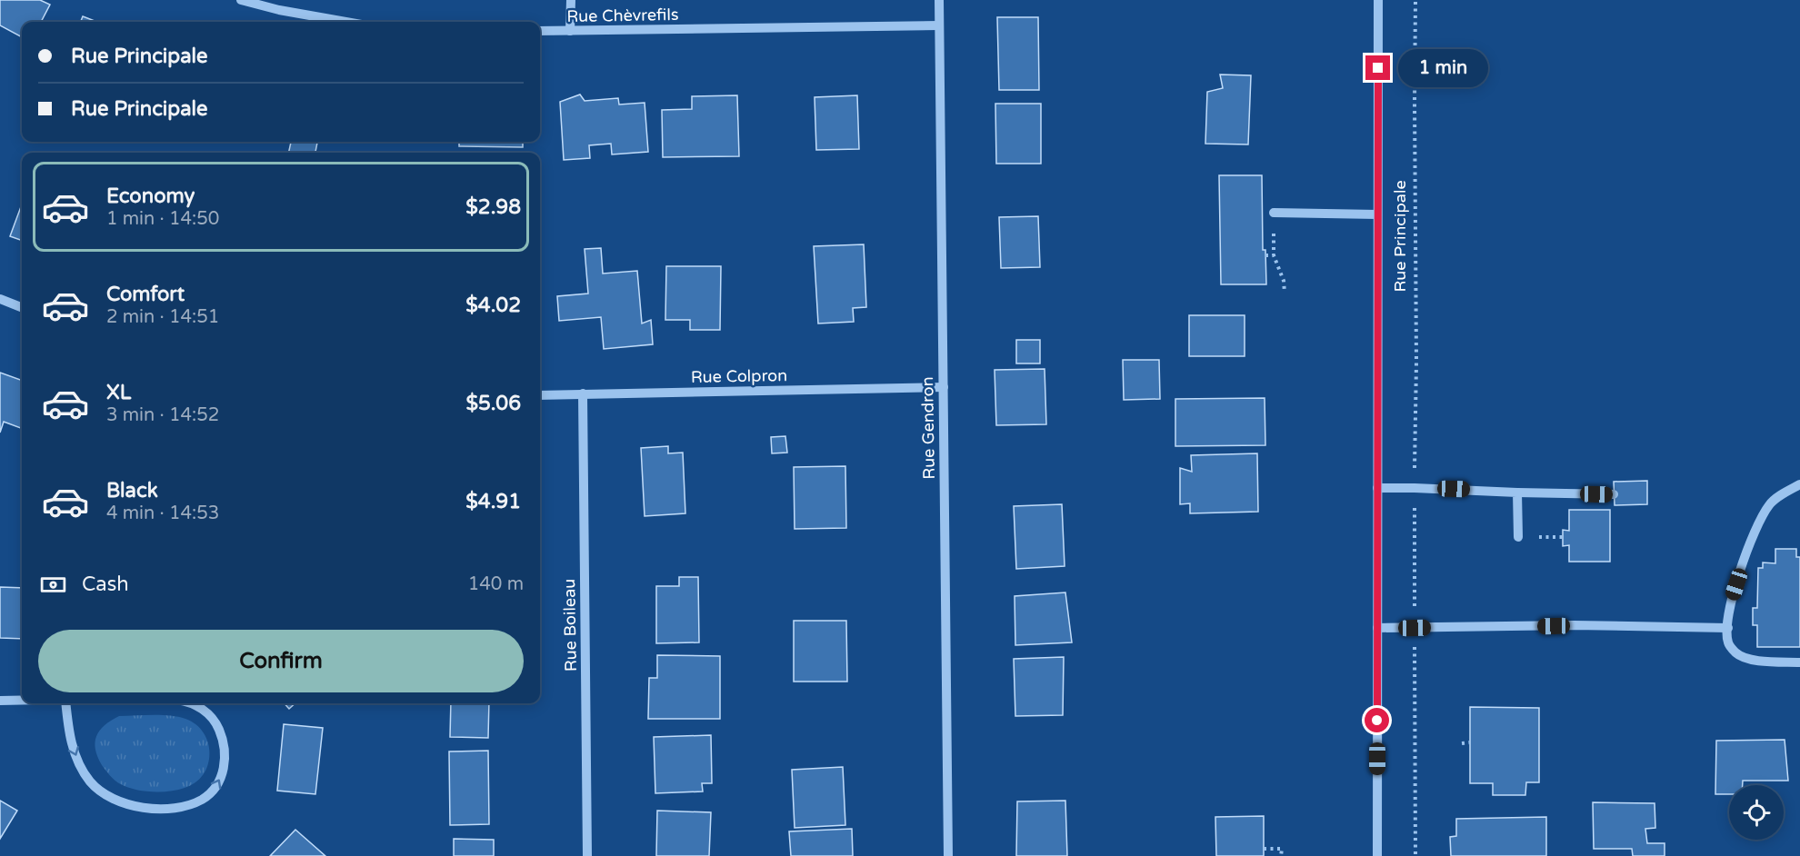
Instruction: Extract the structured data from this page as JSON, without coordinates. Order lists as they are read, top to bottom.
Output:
{
  "streets": {
    "street": [
      "Rue Chèvrefils",
      "Rue Principale",
      "Rue Colpron",
      "Rue Gendron",
      "Rue Boileau"
    ]
  },
  "crossings": [
    ["Rue Chèvrefils", "Rue Gendron"],
    ["Rue Colpron", "Rue Gendron"],
    ["Rue Colpron", "Rue Boileau"]
  ],
  "page": {
    "banner": ["Rue Principale", "Rue Principale"],
    "bubble": "1 min",
    "list": [
      {
        "name": "Economy",
        "note": "1 min · 14:50",
        "value": "$2.98"
      },
      {
        "name": "Comfort",
        "note": "2 min · 14:51",
        "value": "$4.02"
      },
      {
        "name": "XL",
        "note": "3 min · 14:52",
        "value": "$5.06"
      },
      {
        "name": "Black",
        "note": "4 min · 14:53",
        "value": "$4.91"
      }
    ],
    "pay": ["Cash", "140 m"],
    "buttons": "Confirm"
  }
}
